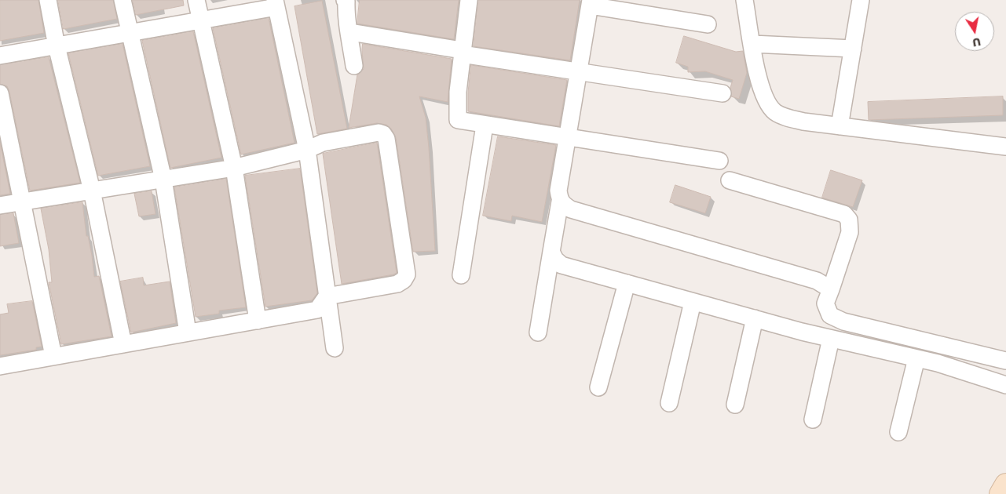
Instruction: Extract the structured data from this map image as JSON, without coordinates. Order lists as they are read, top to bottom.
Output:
{
  "north": "bottom"
}
